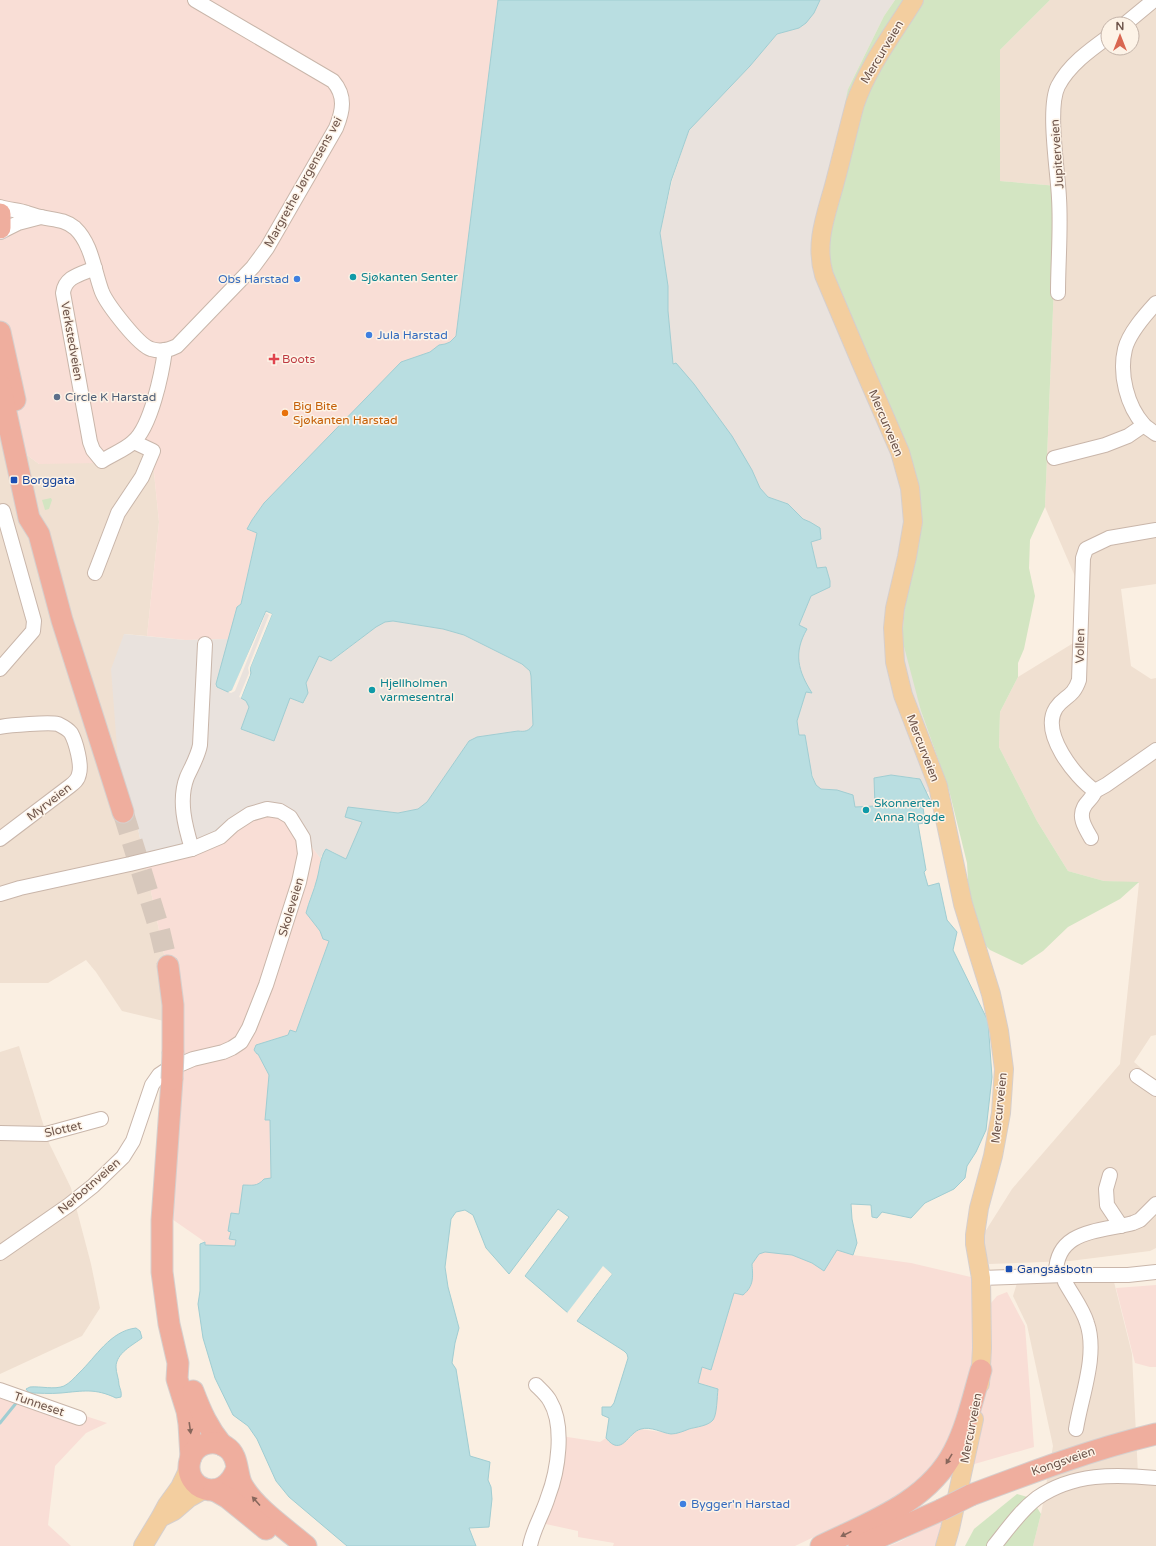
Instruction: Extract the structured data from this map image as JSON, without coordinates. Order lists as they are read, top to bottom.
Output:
{
  "streets": {
    "highway": ["Kongsveien"],
    "main road": ["Mercurveien"],
    "street": [
      "Jupiterveien",
      "Margrethe Jørgensens vei",
      "Verkstedveien",
      "Vollen",
      "Myrveien",
      "Skoleveien",
      "Slottet",
      "Nerbotnveien",
      "Tunneset"
    ]
  },
  "crossings": [
    ["Margrethe Jørgensens vei", "Verkstedveien"],
    ["Skoleveien", "Nerbotnveien"]
  ],
  "places": {
    "other": [
      "Sjøkanten Senter",
      "Obs Harstad",
      "Jula Harstad",
      "Circle K Harstad",
      "Big Bite Sjøkanten Harstad",
      "Hjellholmen varmesentral",
      "Skonnerten Anna Rogde",
      "Bygger'n Harstad"
    ],
    "health": ["Boots"],
    "transit": ["Borggata", "Gangsåsbotn"]
  },
  "north": "top"
}
